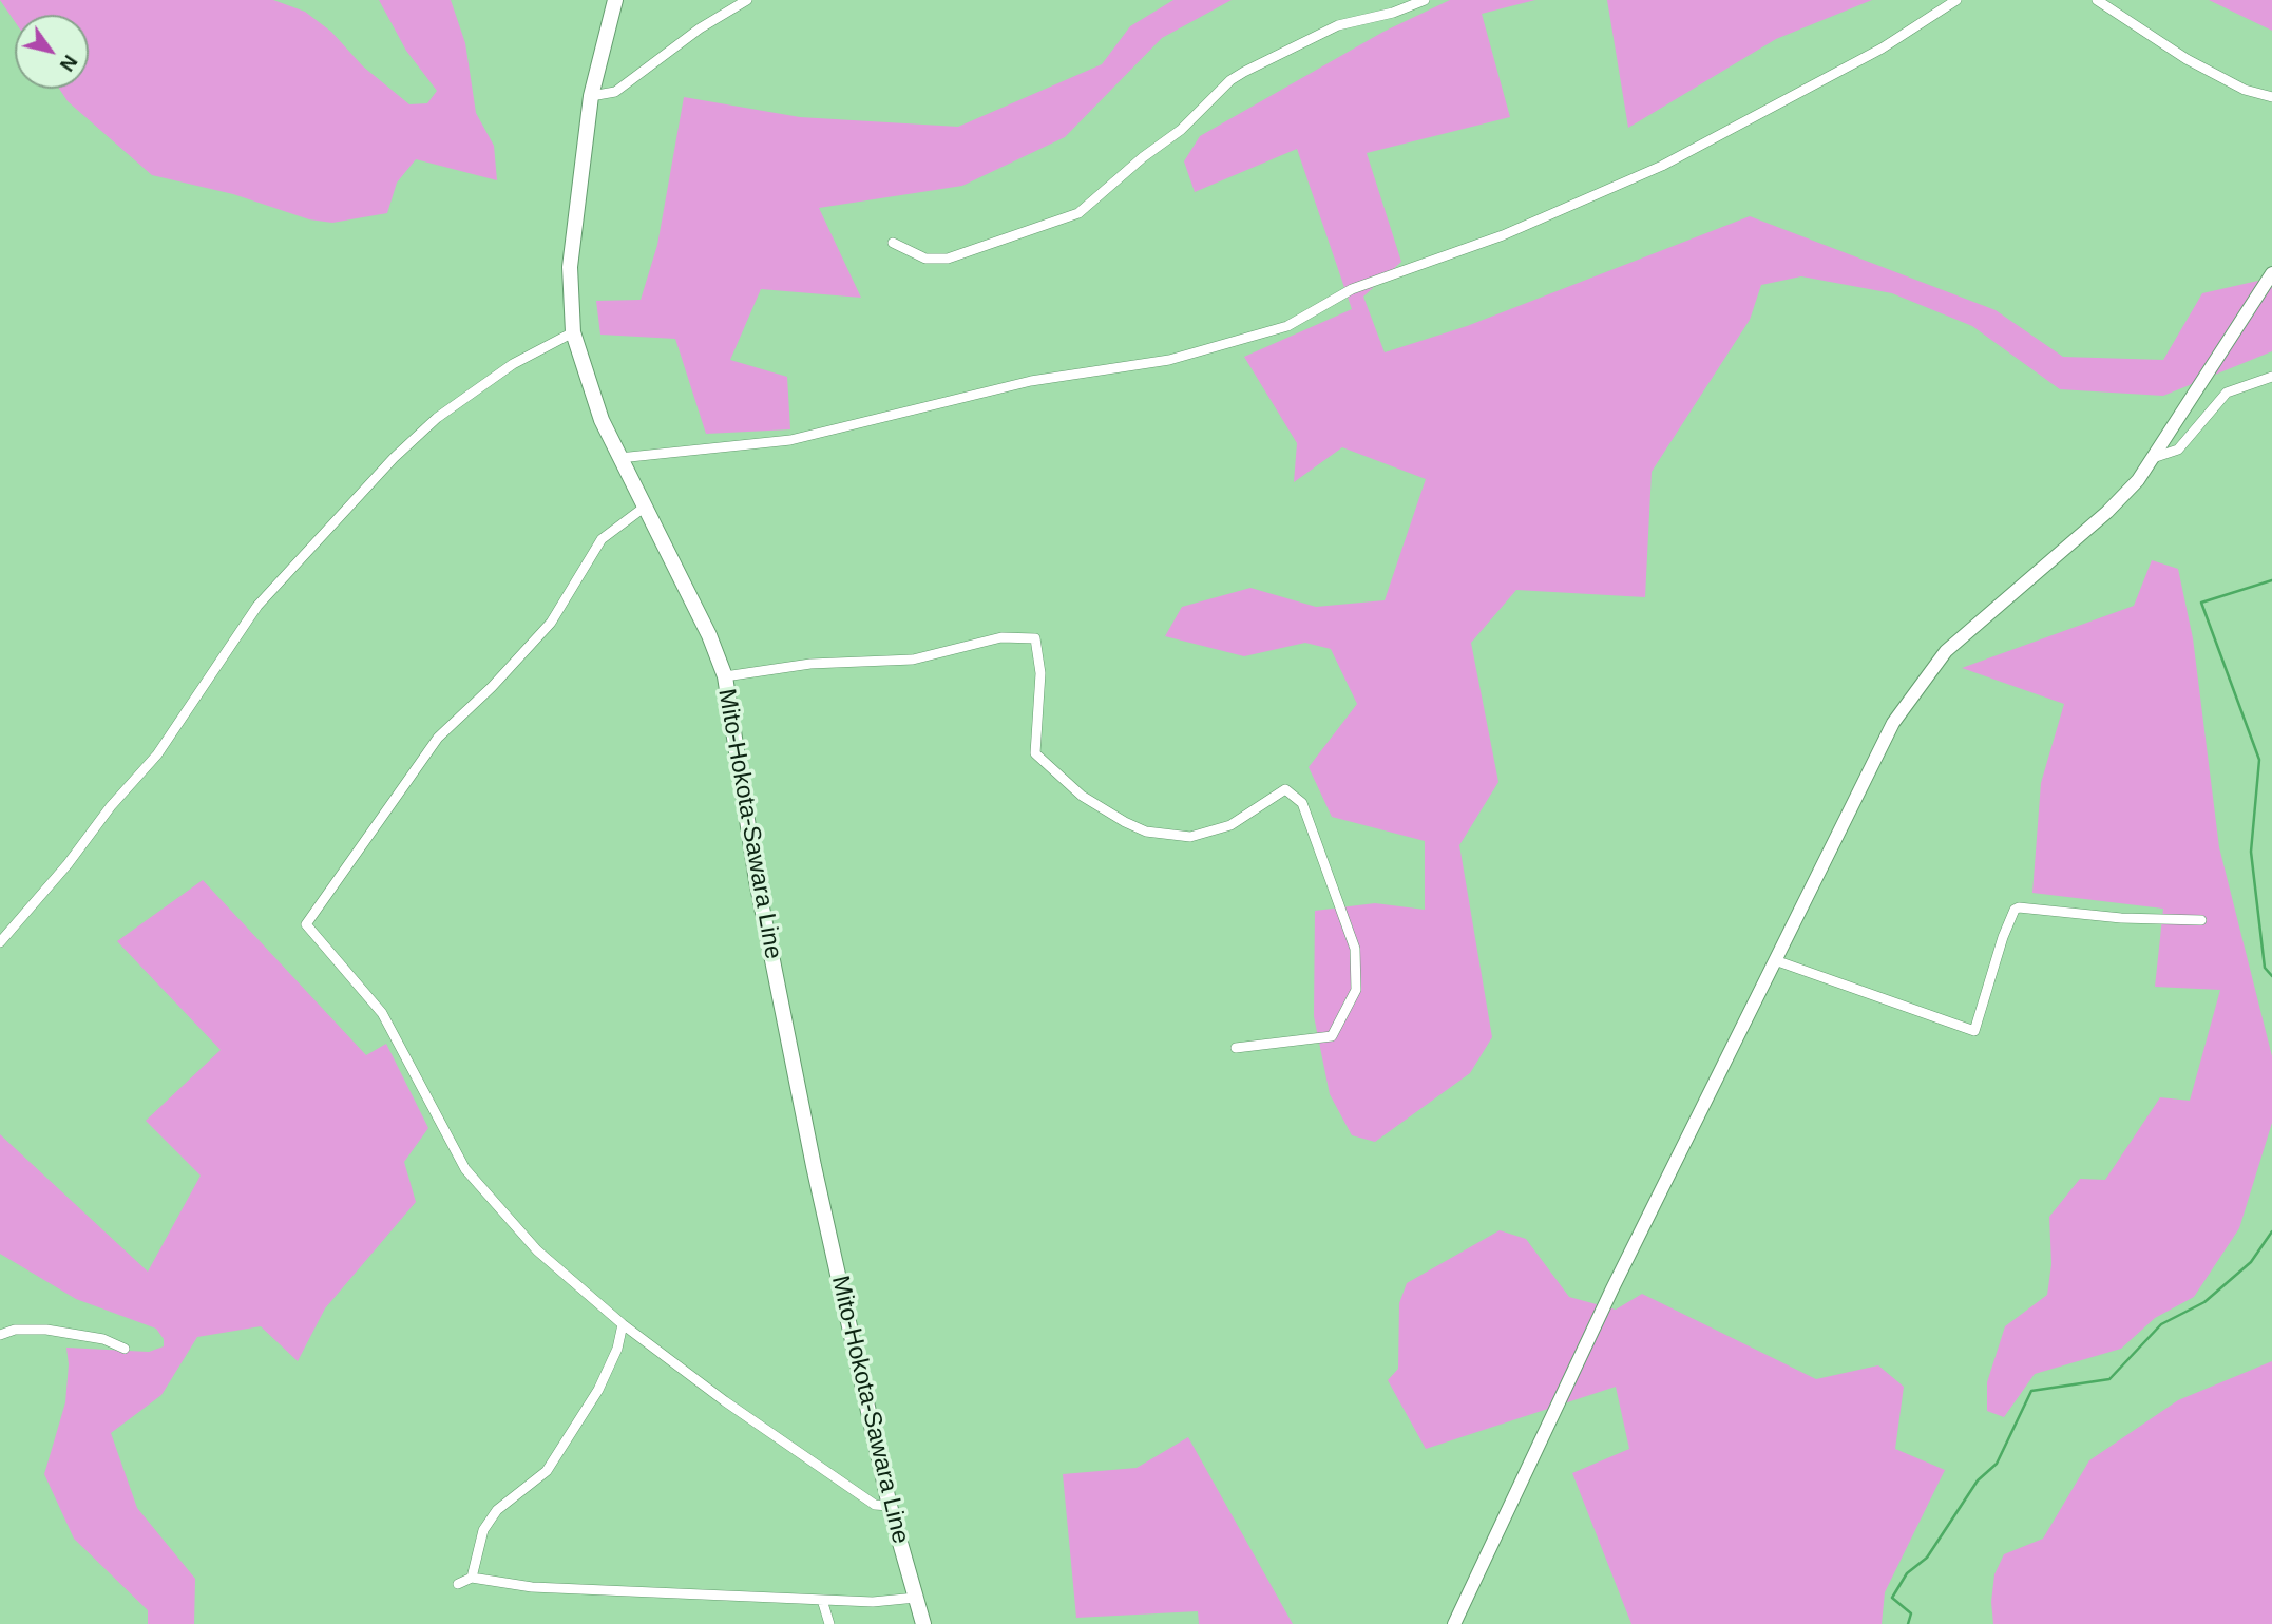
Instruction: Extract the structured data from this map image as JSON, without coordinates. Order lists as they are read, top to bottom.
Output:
{
  "streets": {
    "main road": ["Mito-Hokota-Sawara Line"]
  },
  "north": "bottom right"
}
